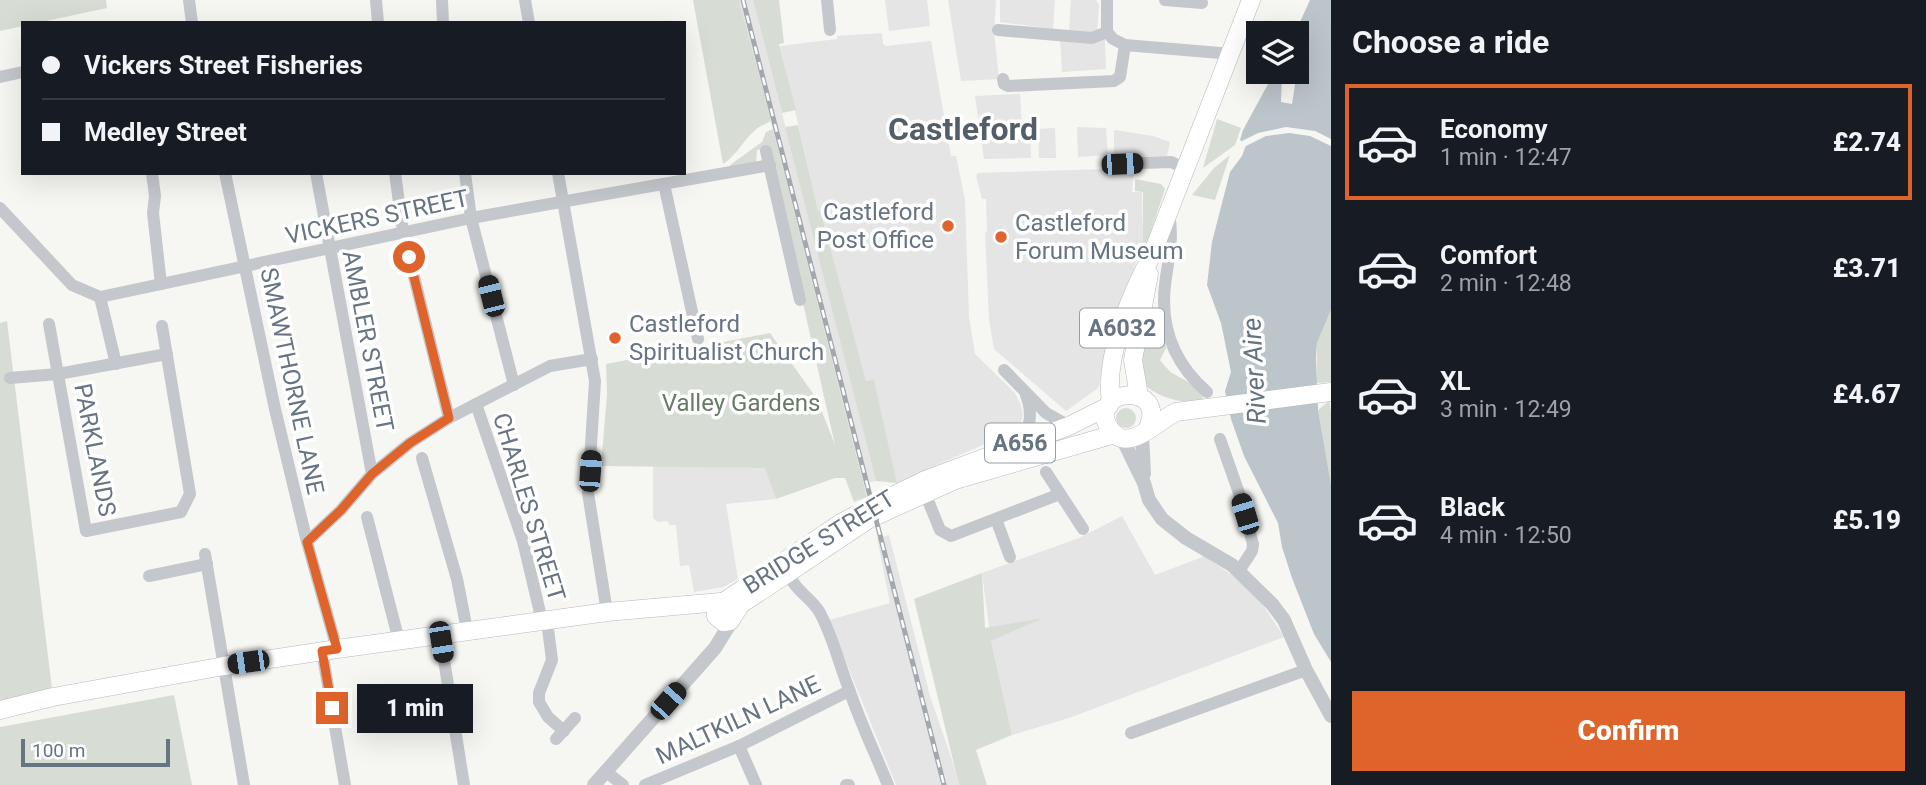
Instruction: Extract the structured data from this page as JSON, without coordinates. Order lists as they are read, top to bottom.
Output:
{
  "streets": {
    "main road": ["A6032", "A656", "BRIDGE STREET"],
    "street": [
      "VICKERS STREET",
      "AMBLER STREET",
      "SMAWTHORNE LANE",
      "PARKLANDS",
      "CHARLES STREET",
      "MALTKILN LANE"
    ]
  },
  "crossings": [
    ["VICKERS STREET", "AMBLER STREET"],
    ["VICKERS STREET", "SMAWTHORNE LANE"],
    ["VICKERS STREET", "PARKLANDS"],
    ["A6032", "A656"],
    ["A6032", "BRIDGE STREET"],
    ["SMAWTHORNE LANE", "A656"],
    ["A656", "CHARLES STREET"],
    ["A656", "BRIDGE STREET"]
  ],
  "districts": ["Castleford"],
  "water": ["River Aire"],
  "parks": ["Valley Gardens"],
  "places": ["Castleford Post Office", "Castleford Forum Museum", "Castleford Spiritualist Church"],
  "scale_bar": "100 m",
  "page": {
    "heading": "Choose a ride",
    "banner": ["Vickers Street Fisheries", "Medley Street"],
    "list": [
      {
        "name": "Economy",
        "note": "1 min · 12:47",
        "value": "£2.74"
      },
      {
        "name": "Comfort",
        "note": "2 min · 12:48",
        "value": "£3.71"
      },
      {
        "name": "XL",
        "note": "3 min · 12:49",
        "value": "£4.67"
      },
      {
        "name": "Black",
        "note": "4 min · 12:50",
        "value": "£5.19"
      }
    ],
    "buttons": "Confirm",
    "bubble": "1 min",
    "scale": "100 m"
  }
}
